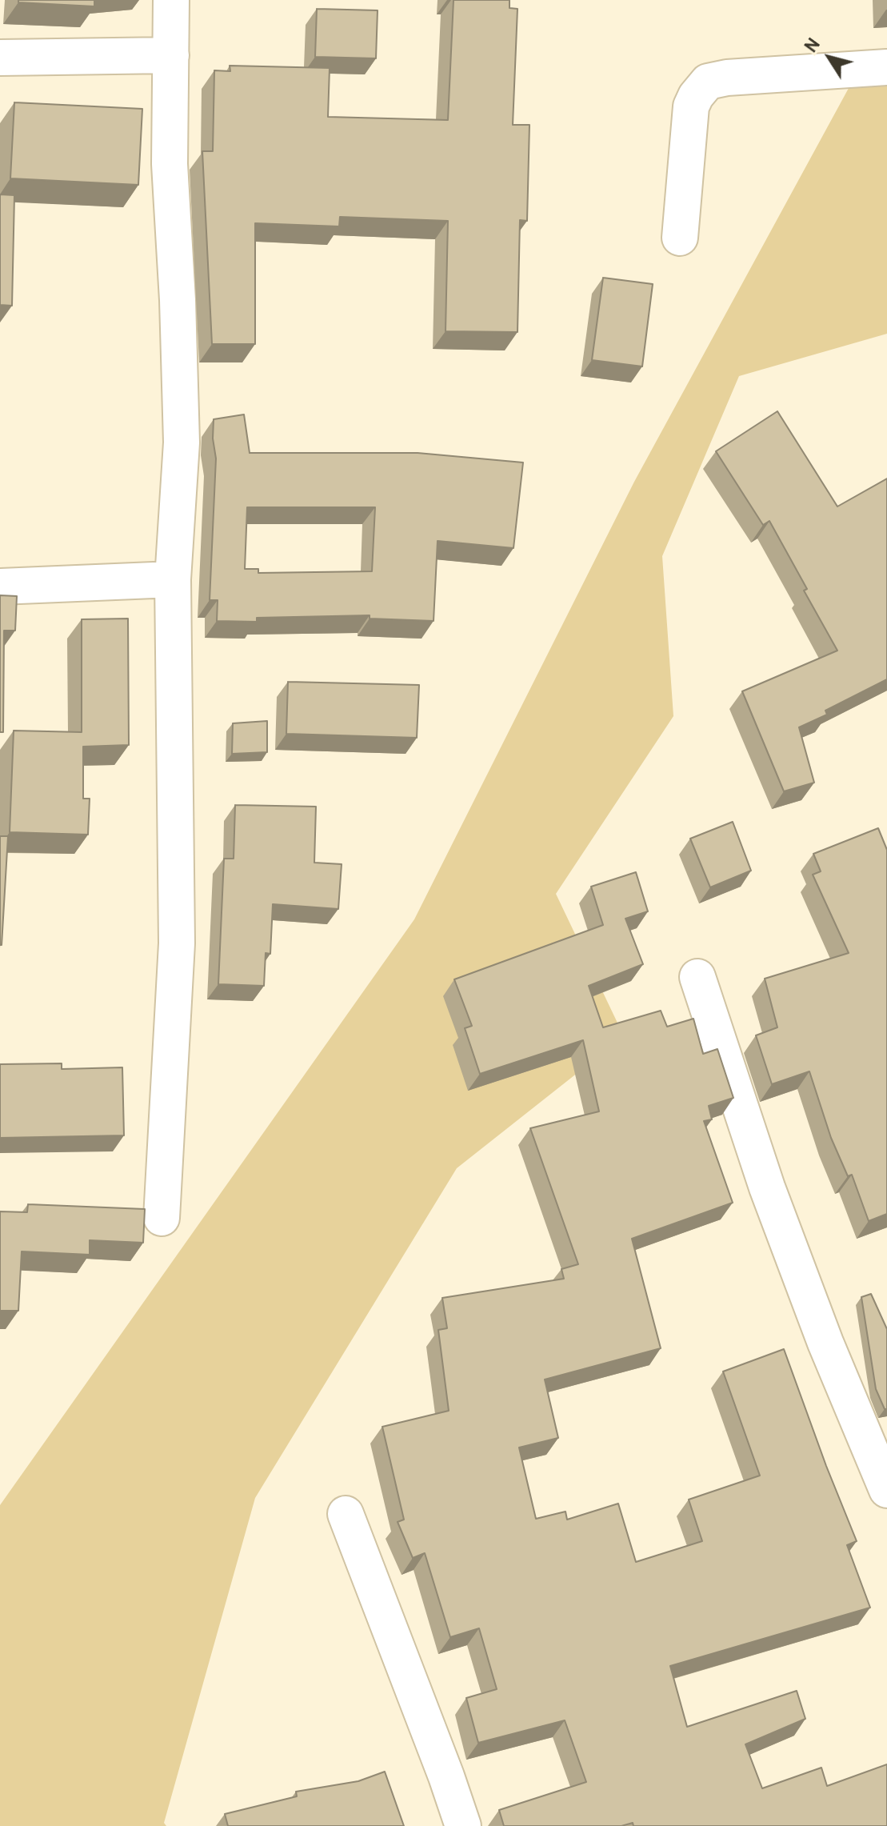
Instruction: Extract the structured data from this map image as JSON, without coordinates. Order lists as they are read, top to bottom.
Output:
{
  "north": "top left"
}
